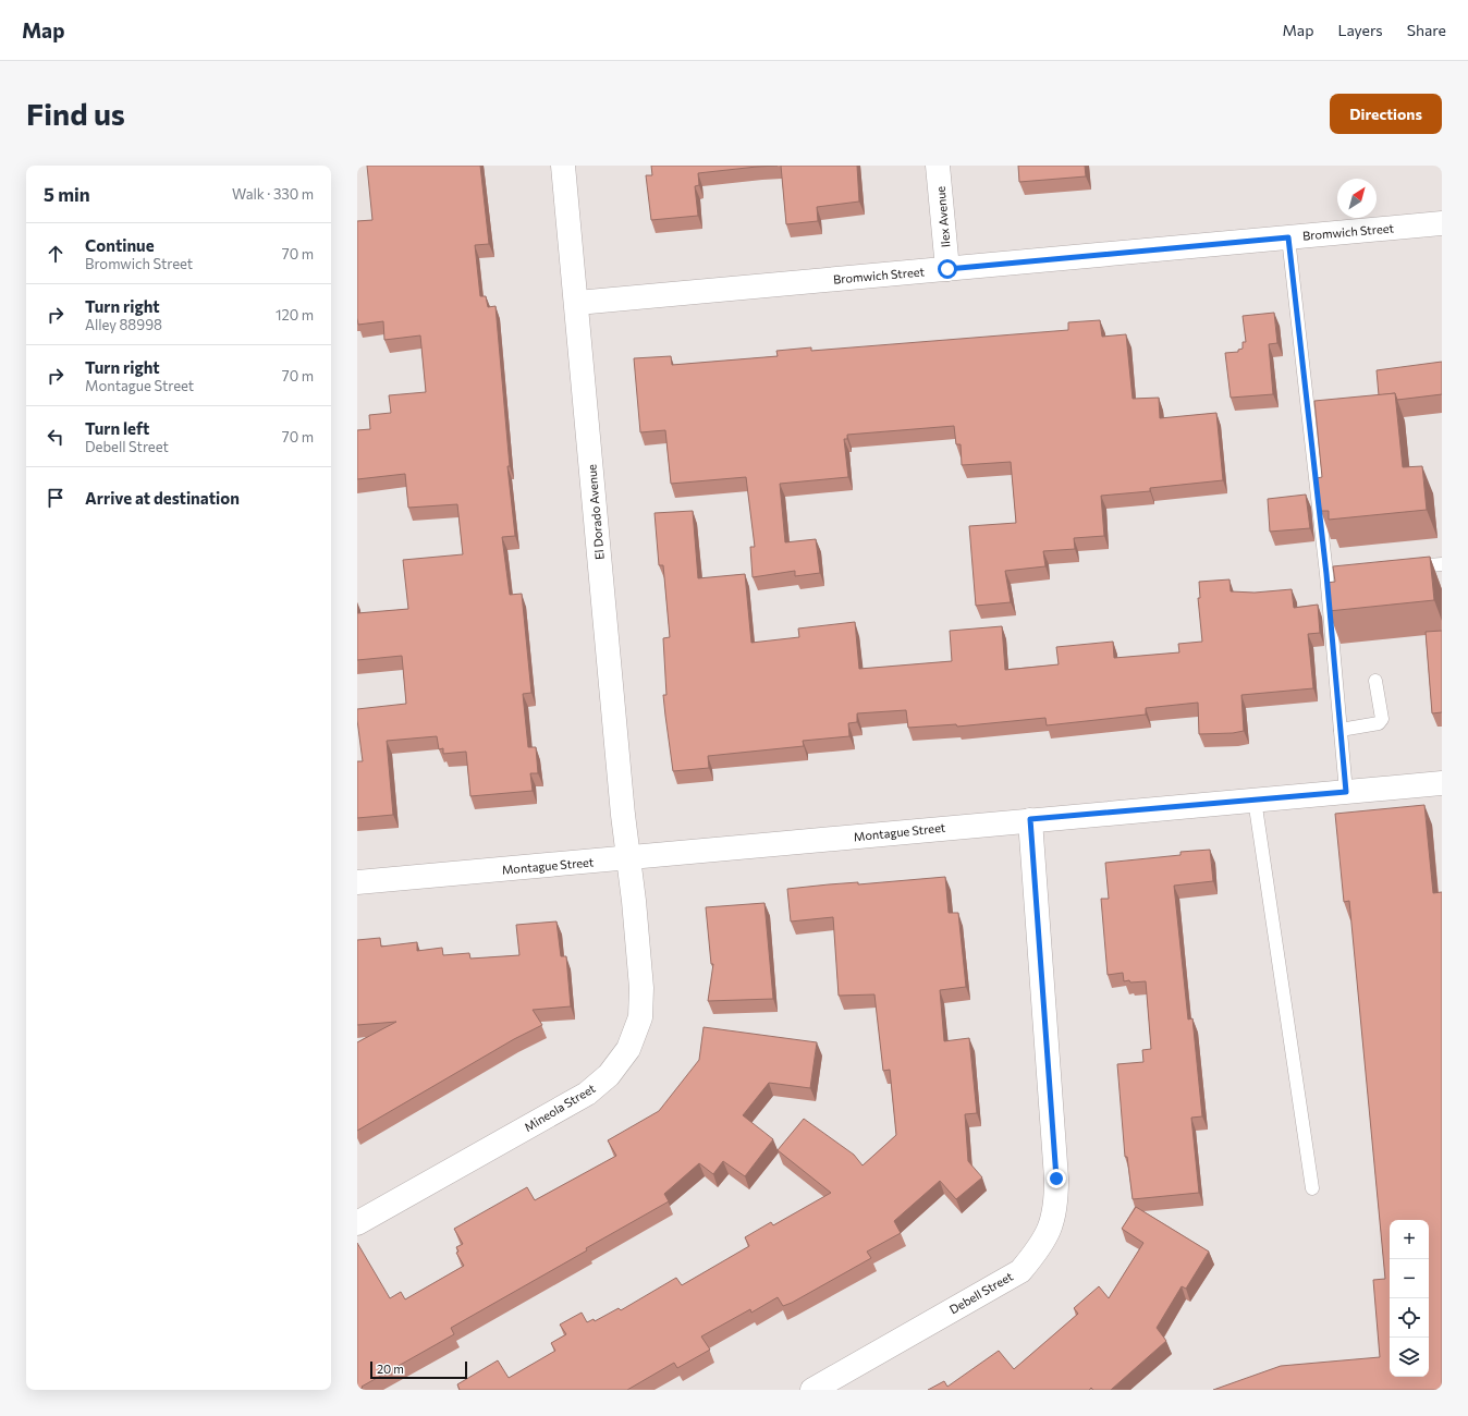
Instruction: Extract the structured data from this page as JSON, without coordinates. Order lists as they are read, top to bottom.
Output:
{
  "streets": {
    "street": [
      "Ilex Avenue",
      "Bromwich Street",
      "El Dorado Avenue",
      "Montague Street",
      "Mineola Street",
      "Debell Street"
    ]
  },
  "crossings": [
    ["Ilex Avenue", "Bromwich Street"],
    ["Bromwich Street", "El Dorado Avenue"],
    ["El Dorado Avenue", "Montague Street"],
    ["El Dorado Avenue", "Mineola Street"],
    ["Montague Street", "Mineola Street"],
    ["Montague Street", "Debell Street"]
  ],
  "scale_bar": "20 m",
  "north": "top right",
  "page": {
    "header": "Map",
    "nav": ["Map", "Layers", "Share"],
    "buttons": "Directions",
    "title": "Find us",
    "heading": ["5 min", "Walk · 330 m"],
    "list": [
      ["Continue", "Bromwich Street", "70 m"],
      ["Turn right", "Alley 88998", "120 m"],
      ["Turn right", "Montague Street", "70 m"],
      ["Turn left", "Debell Street", "70 m"],
      "Arrive at destination"
    ],
    "map_buttons": ["+", "−"],
    "scale": "20 m"
  }
}
